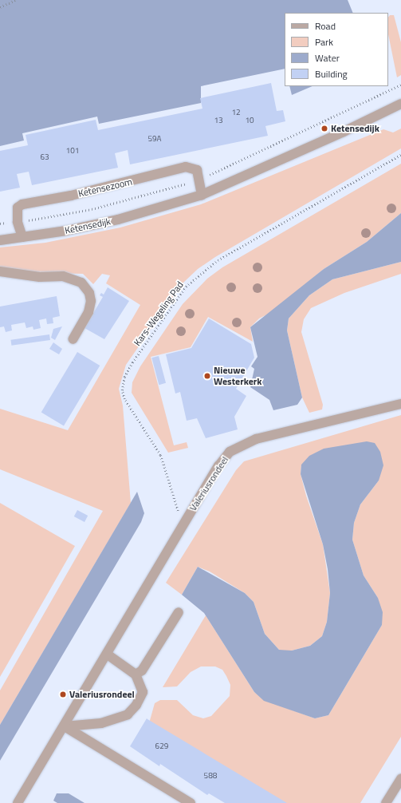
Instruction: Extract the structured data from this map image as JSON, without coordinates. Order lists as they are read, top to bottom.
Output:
{
  "streets": {
    "street": ["Ketensezoom", "Ketensedijk", "Valeriusrondeel"],
    "path": ["Kars-Wegeling Pad"]
  },
  "crossings": [
    ["Ketensezoom", "Ketensedijk"],
    ["Kars-Wegeling Pad", "Valeriusrondeel"]
  ],
  "places": ["Ketensedijk", "Nieuwe Westerkerk", "Valeriusrondeel"],
  "house_numbers": [
    "12",
    "13",
    "10",
    "59A",
    "101",
    "63",
    "629",
    "588"
  ],
  "legend": [
    "Road",
    "Park",
    "Water",
    "Building"
  ]
}
